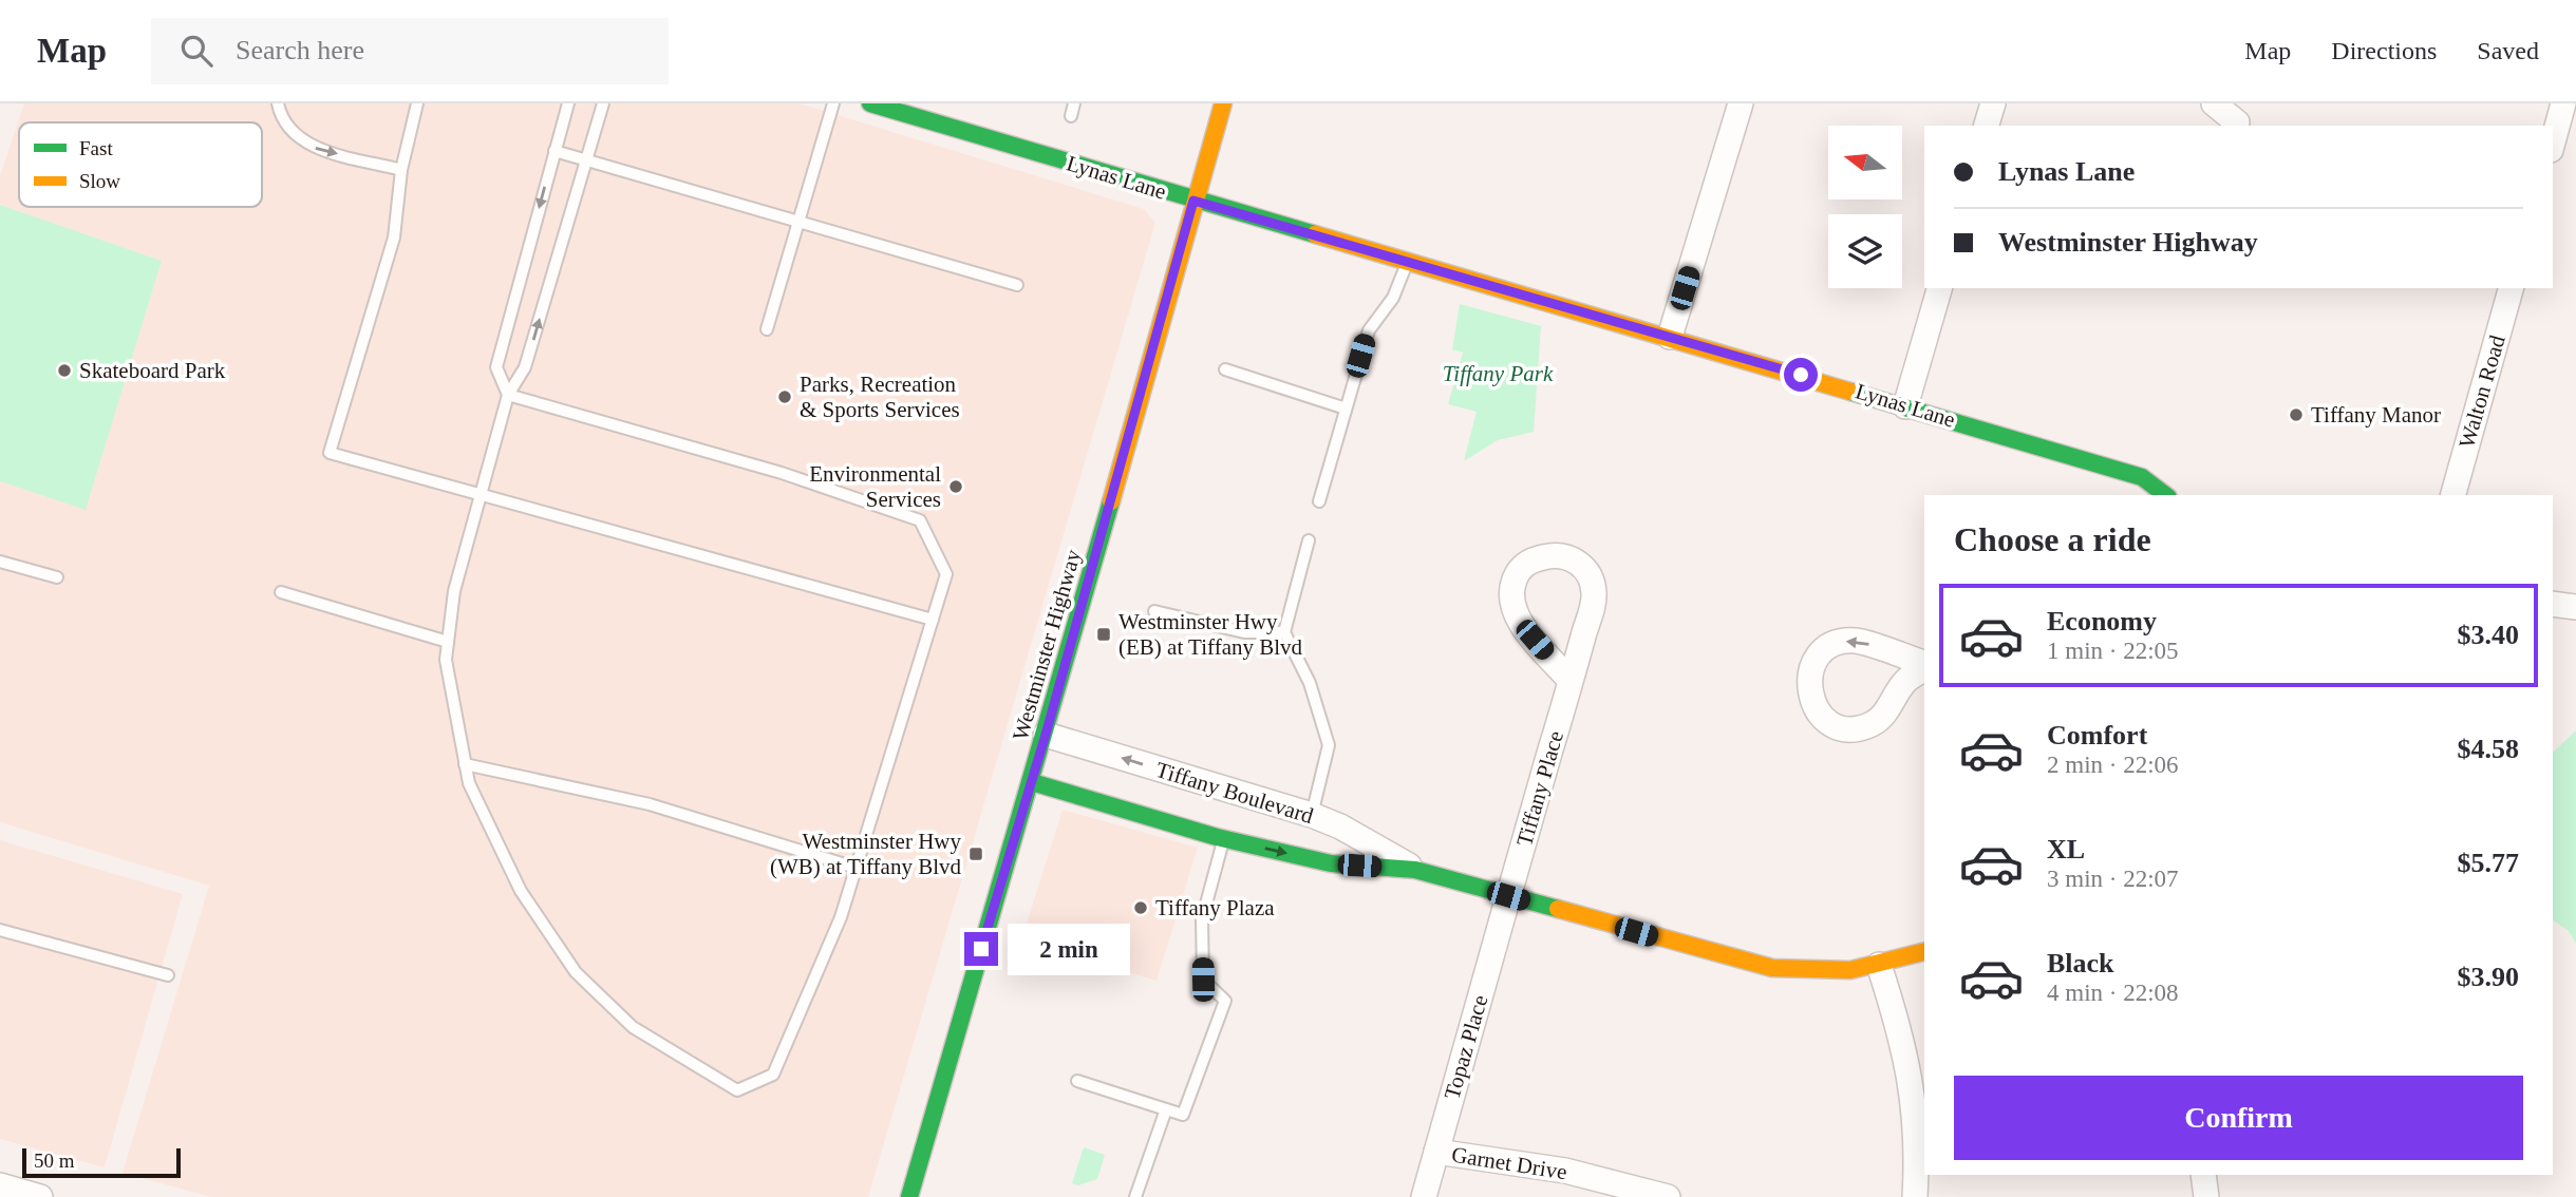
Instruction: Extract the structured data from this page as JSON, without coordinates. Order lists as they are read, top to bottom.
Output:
{
  "streets": {
    "street": [
      "Lynas Lane",
      "Walton Road",
      "Westminster Highway",
      "Tiffany Place",
      "Tiffany Boulevard",
      "Topaz Place",
      "Garnet Drive"
    ]
  },
  "crossings": [
    ["Lynas Lane", "Westminster Highway"],
    ["Westminster Highway", "Tiffany Boulevard"],
    ["Tiffany Place", "Tiffany Boulevard"],
    ["Tiffany Place", "Topaz Place"],
    ["Tiffany Boulevard", "Topaz Place"],
    ["Topaz Place", "Garnet Drive"]
  ],
  "parks": ["Tiffany Park"],
  "places": {
    "other": [
      "Skateboard Park",
      "Parks, Recreation & Sports Services",
      "Tiffany Manor",
      "Environmental Services",
      "Tiffany Plaza"
    ],
    "transit": ["Westminster Hwy (EB) at Tiffany Blvd", "Westminster Hwy (WB) at Tiffany Blvd"]
  },
  "legend": ["Fast", "Slow"],
  "scale_bar": "50 m",
  "north": "left",
  "page": {
    "header": "Map",
    "search": "Search here",
    "nav": ["Map", "Directions", "Saved"],
    "banner": ["Lynas Lane", "Westminster Highway"],
    "heading": "Choose a ride",
    "list": [
      {
        "name": "Economy",
        "note": "1 min · 22:05",
        "value": "$3.40"
      },
      {
        "name": "Comfort",
        "note": "2 min · 22:06",
        "value": "$4.58"
      },
      {
        "name": "XL",
        "note": "3 min · 22:07",
        "value": "$5.77"
      },
      {
        "name": "Black",
        "note": "4 min · 22:08",
        "value": "$3.90"
      }
    ],
    "bubble": "2 min",
    "buttons": "Confirm",
    "scale": "50 m"
  }
}
